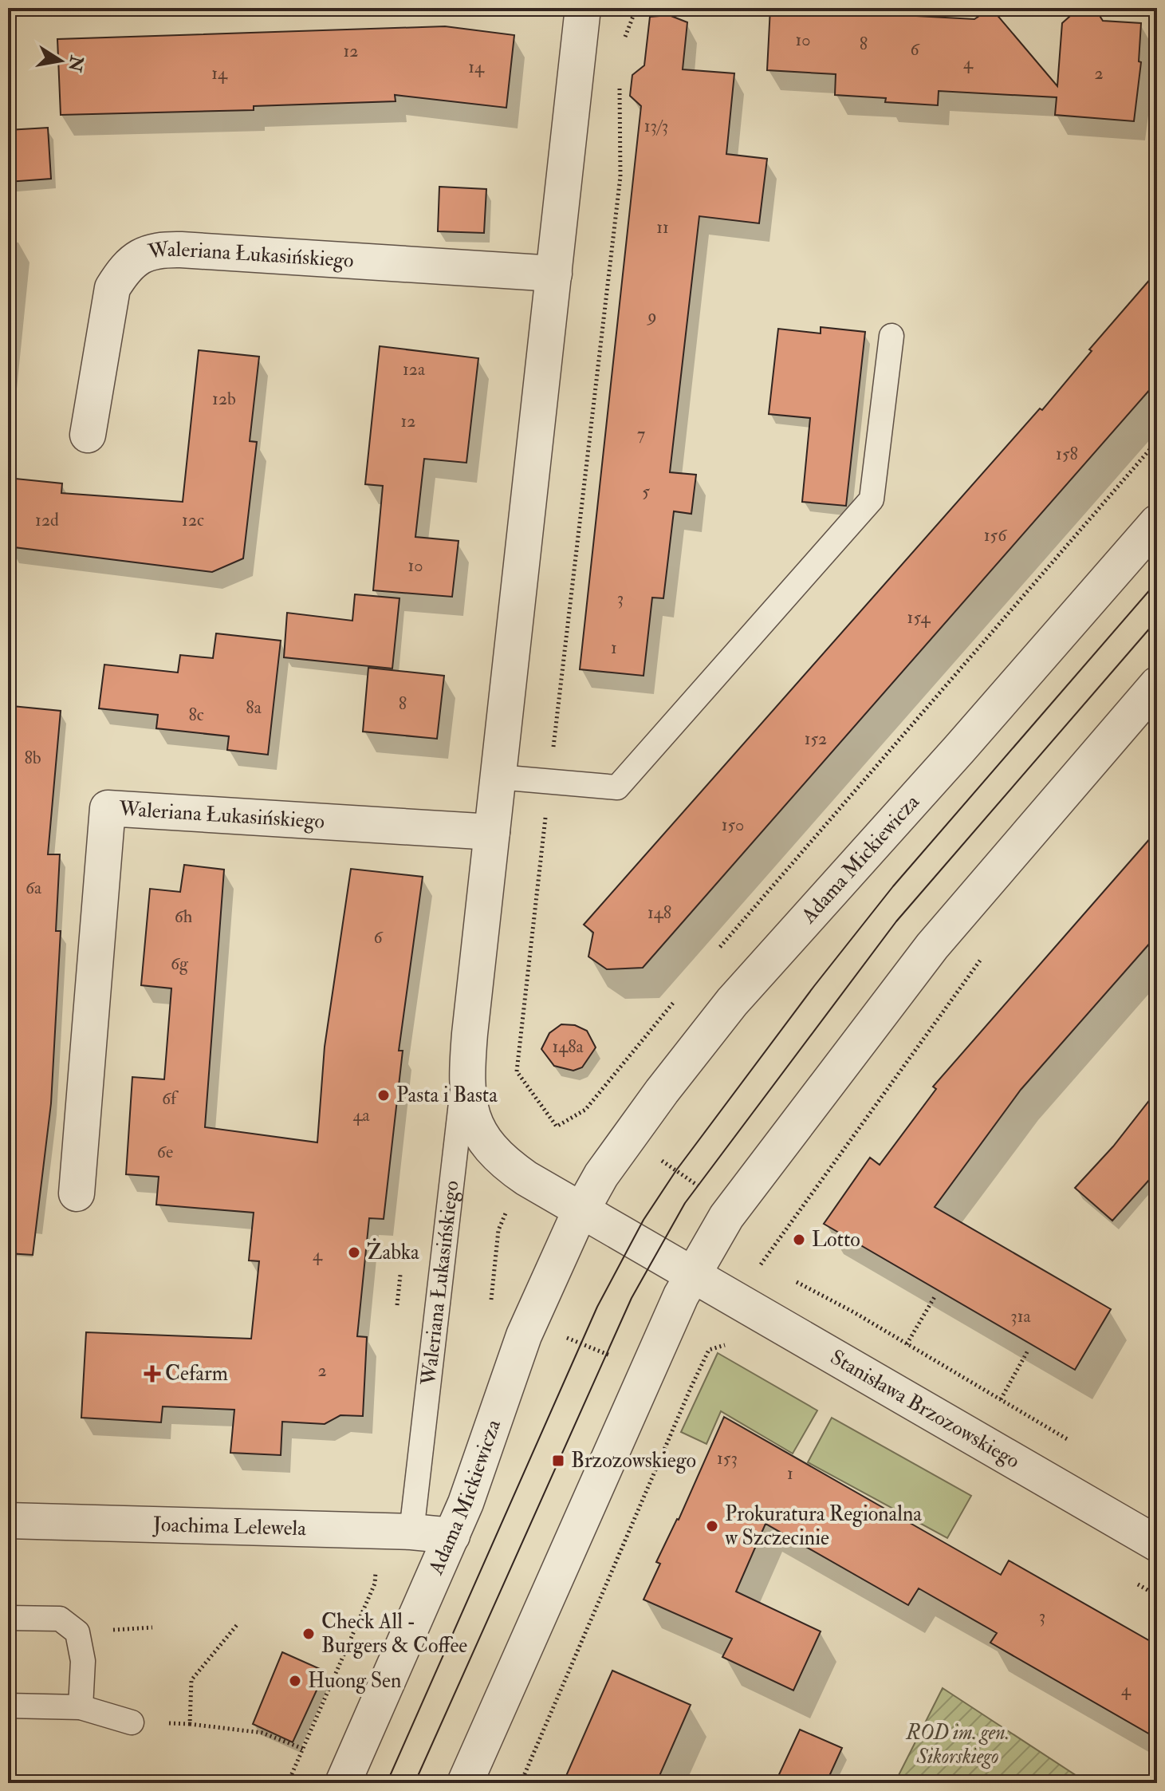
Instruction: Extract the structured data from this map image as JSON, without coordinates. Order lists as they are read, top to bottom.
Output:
{
  "streets": {
    "street": [
      "Waleriana Łukasińskiego",
      "Adama Mickiewicza",
      "Stanisława Brzozowskiego",
      "Joachima Lelewela"
    ]
  },
  "crossings": [
    ["Waleriana Łukasińskiego", "Adama Mickiewicza"],
    ["Waleriana Łukasińskiego", "Joachima Lelewela"],
    ["Adama Mickiewicza", "Joachima Lelewela"]
  ],
  "parks": ["ROD im. gen. Sikorskiego"],
  "places": {
    "other": [
      "Pasta i Basta",
      "Lotto",
      "Żabka",
      "Prokuratura Regionalna w Szczecinie",
      "Check All - Burgers & Coffee",
      "Huong Sen"
    ],
    "health": ["Cefarm"],
    "transit": ["Brzozowskiego"]
  },
  "house_numbers": [
    "10",
    "8",
    "6",
    "12",
    "4",
    "14",
    "14",
    "2",
    "13/3",
    "11",
    "9",
    "12a",
    "12b",
    "12",
    "7",
    "158",
    "5",
    "12d",
    "12c",
    "156",
    "10",
    "3",
    "154",
    "1",
    "8",
    "8a",
    "8c",
    "152",
    "8b",
    "150",
    "6a",
    "148",
    "6h",
    "6",
    "6g",
    "148a",
    "6f",
    "4a",
    "6e",
    "4",
    "31a",
    "2",
    "153",
    "1",
    "3",
    "4"
  ],
  "north": "right"
}
